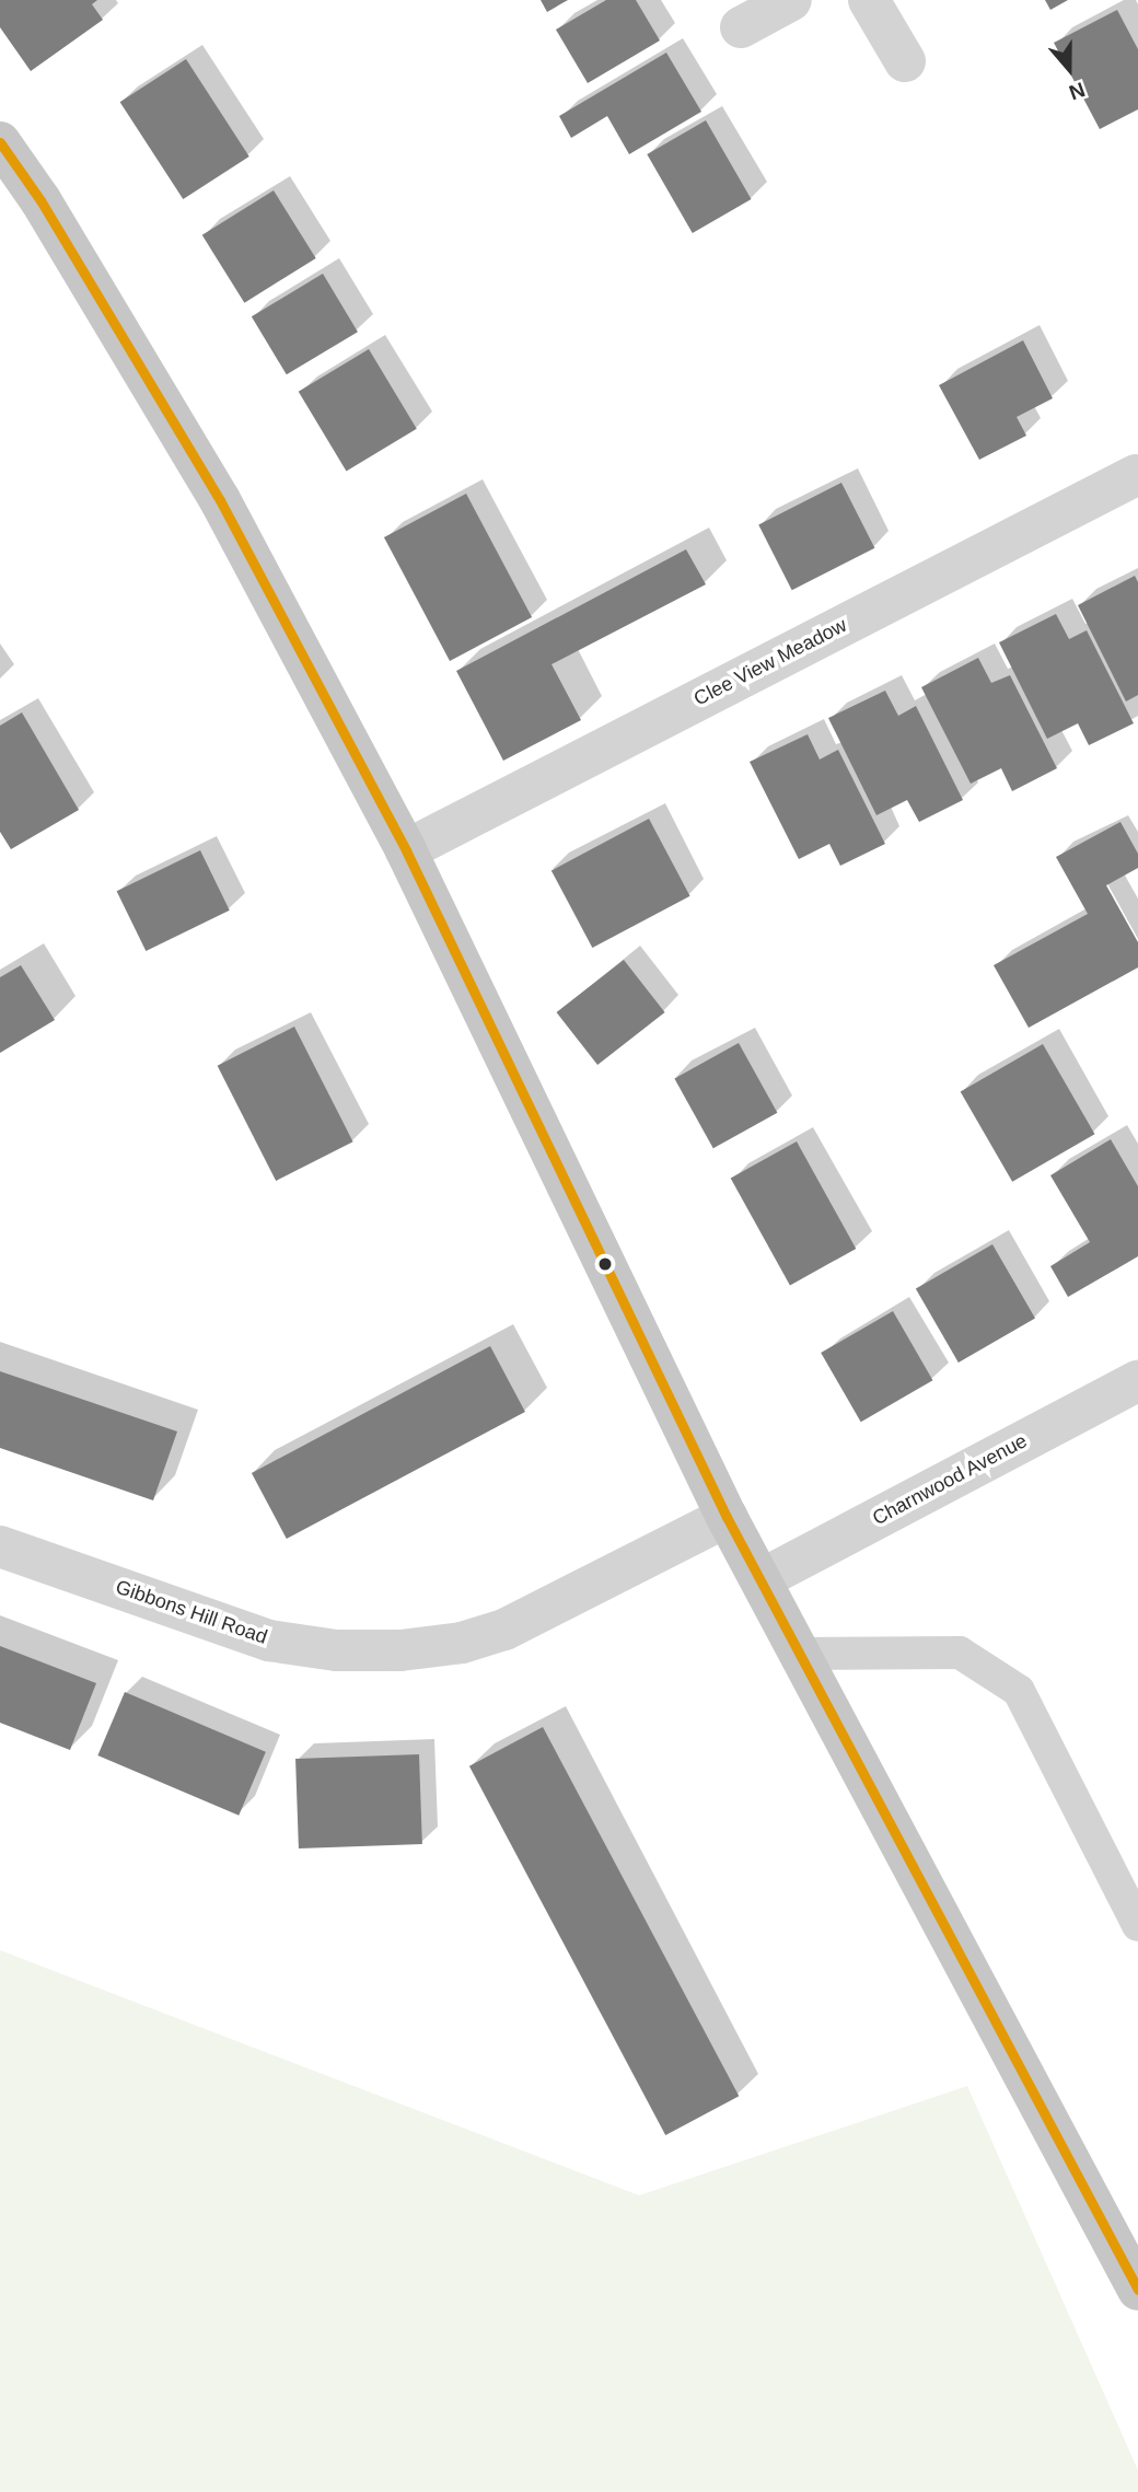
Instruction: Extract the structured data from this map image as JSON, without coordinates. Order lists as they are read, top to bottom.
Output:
{
  "streets": {
    "street": ["Clee View Meadow", "Charnwood Avenue", "Gibbons Hill Road"]
  },
  "north": "bottom"
}
